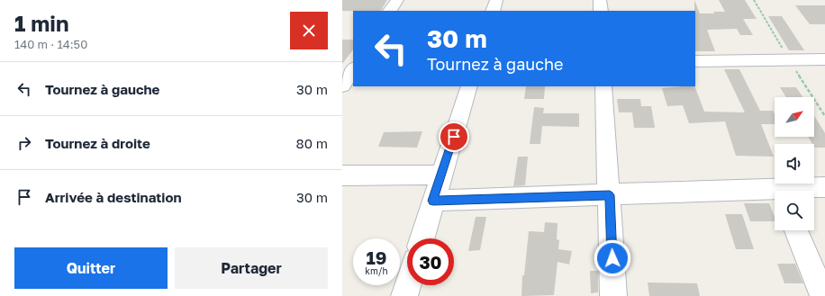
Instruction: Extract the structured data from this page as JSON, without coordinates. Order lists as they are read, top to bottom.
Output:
{
  "north": "top right",
  "page": {
    "heading": ["1 min", "140 m · 14:50"],
    "turn": ["30 m", "Tournez à gauche"],
    "list": [
      {
        "name": "Tournez à gauche",
        "value": "30 m"
      },
      {
        "name": "Tournez à droite",
        "value": "80 m"
      },
      {
        "name": "Arrivée à destination",
        "value": "30 m"
      }
    ],
    "speed": "19 km/h",
    "limit": "30",
    "buttons": ["Quitter", "Partager"]
  }
}
